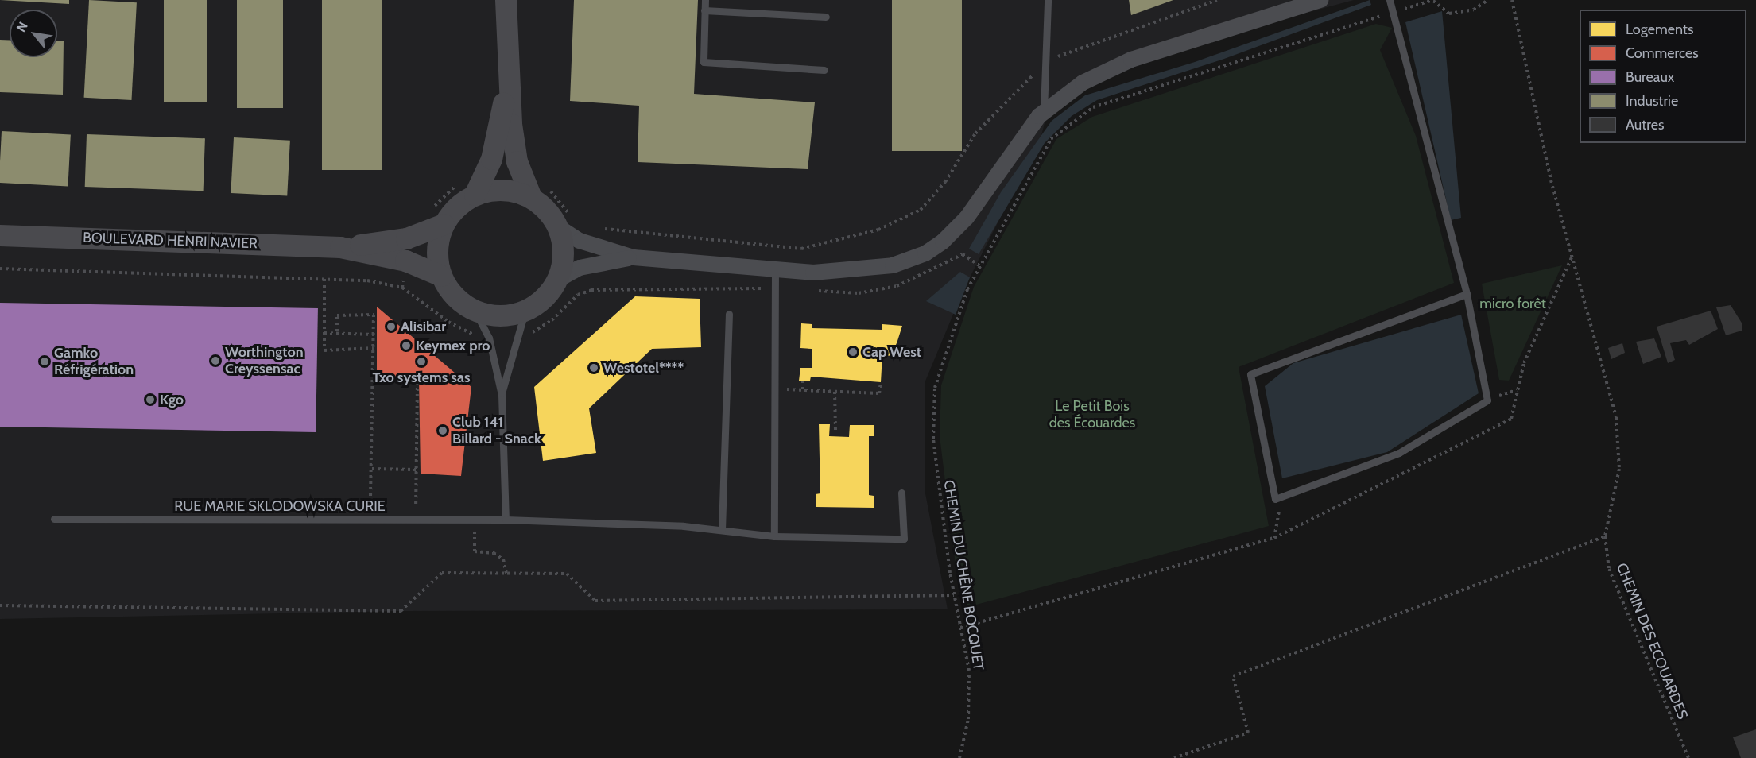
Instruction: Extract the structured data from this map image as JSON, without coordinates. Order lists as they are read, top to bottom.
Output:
{
  "streets": {
    "main road": ["BOULEVARD HENRI NAVIER"],
    "lane": ["RUE MARIE SKLODOWSKA CURIE"],
    "path": ["CHEMIN DU CHÊNE BOCQUET", "CHEMIN DES ECOUARDES"]
  },
  "parks": ["micro forêt", "Le Petit Bois des Écouardes"],
  "places": [
    "Alisibar",
    "Keymex pro",
    "Cap West",
    "Worthington Creyssensac",
    "Gamko Réfrigération",
    "Txo systems sas",
    "Westotel****",
    "Kgo",
    "Club 141 Billard - Snack"
  ],
  "legend": [
    "Logements",
    "Commerces",
    "Bureaux",
    "Industrie",
    "Autres"
  ],
  "north": "top left"
}
